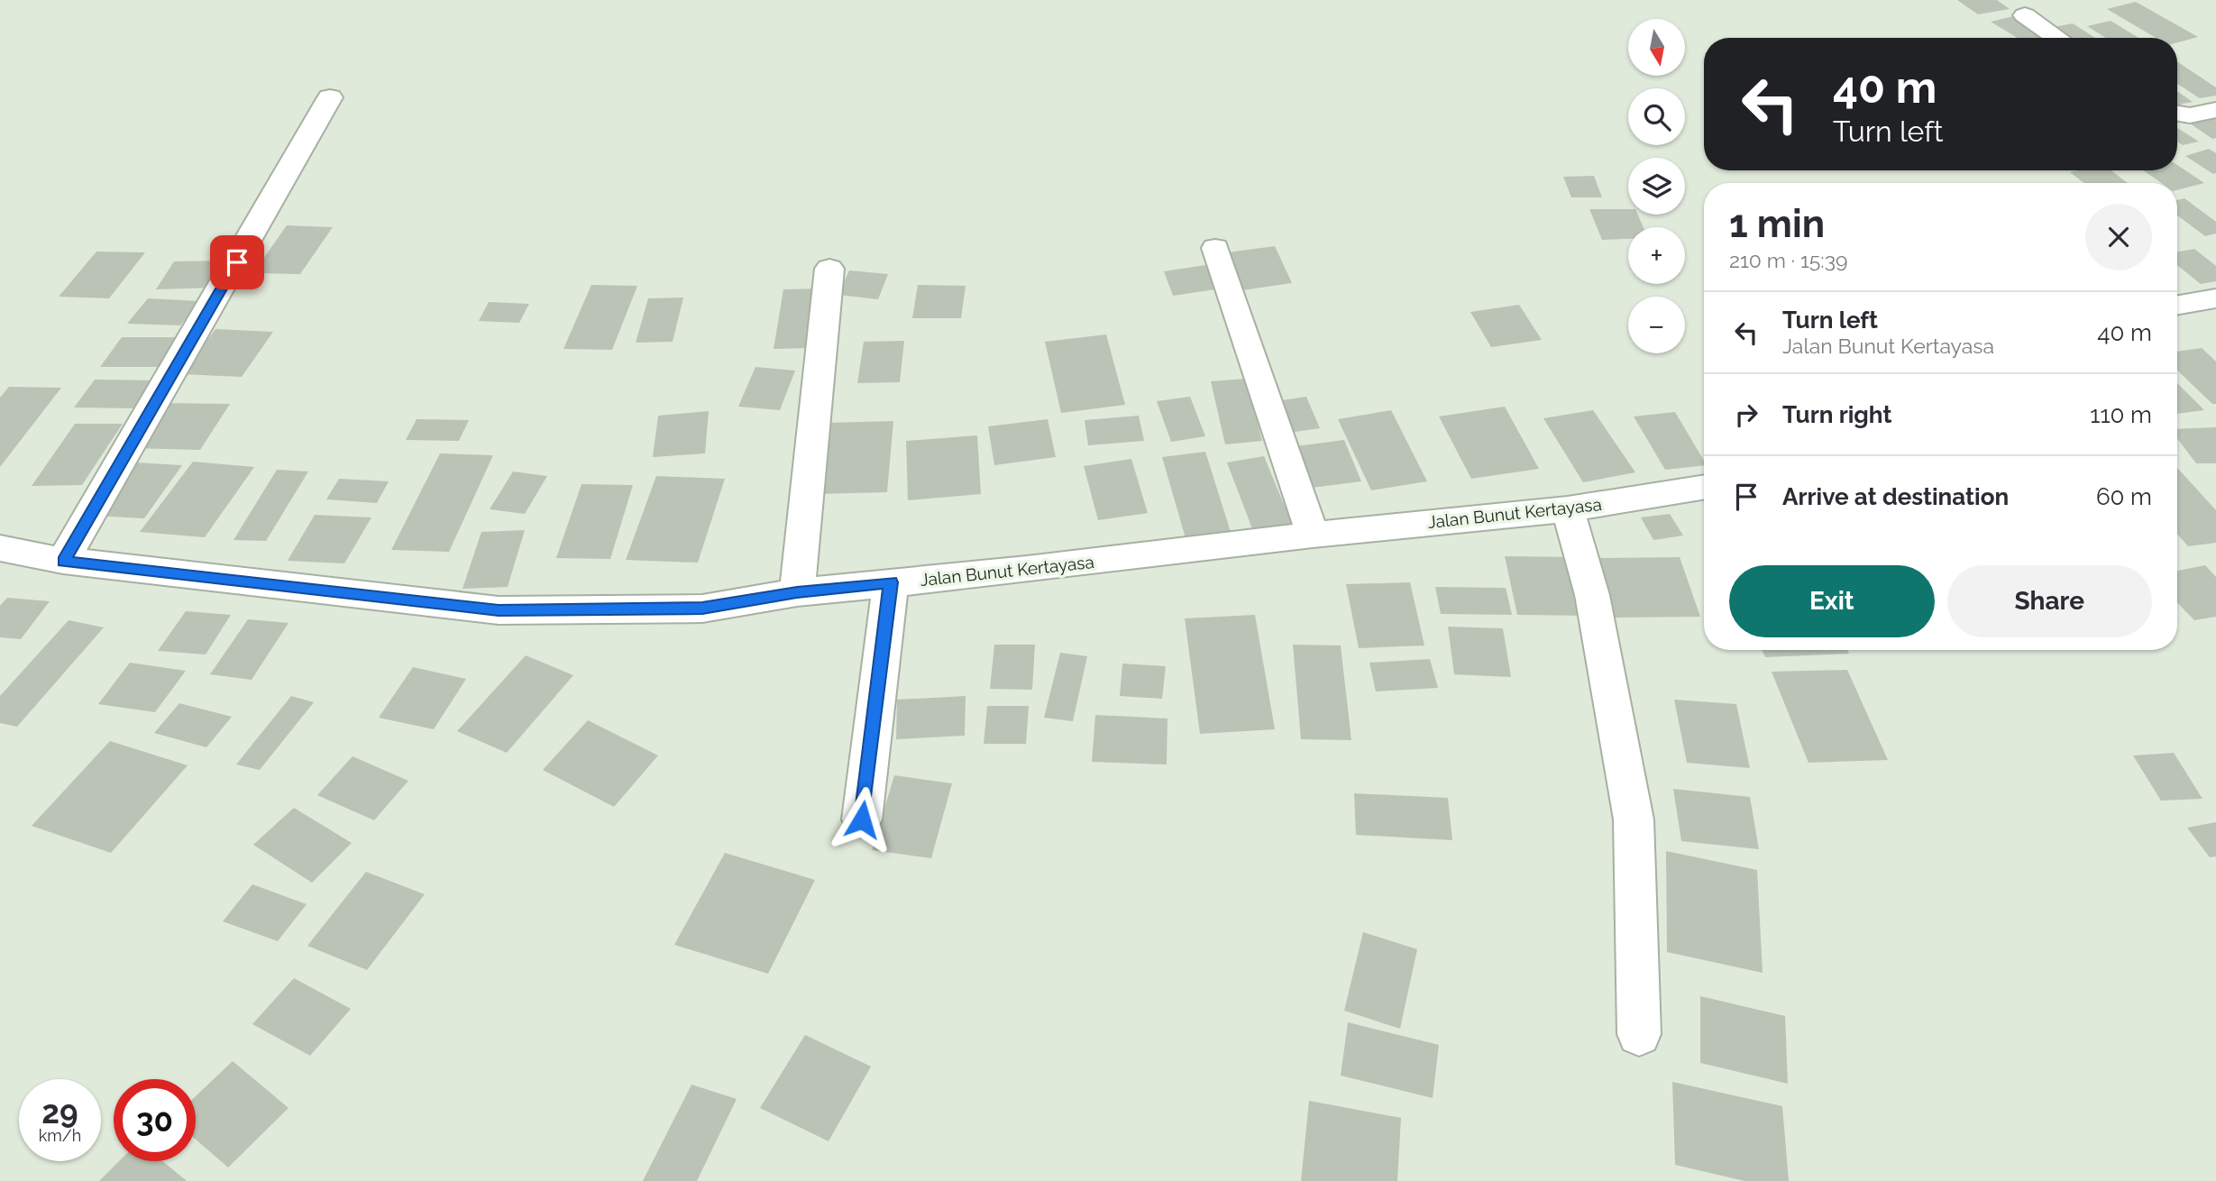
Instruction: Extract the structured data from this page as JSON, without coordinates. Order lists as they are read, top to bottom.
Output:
{
  "streets": {
    "street": ["Jalan Bunut Kertayasa"]
  },
  "north": "bottom",
  "page": {
    "map_buttons": ["+", "−"],
    "turn": ["40 m", "Turn left"],
    "heading": ["1 min", "210 m · 15:39"],
    "list": [
      {
        "name": "Turn left",
        "note": "Jalan Bunut Kertayasa",
        "value": "40 m"
      },
      {
        "name": "Turn right",
        "value": "110 m"
      },
      {
        "name": "Arrive at destination",
        "value": "60 m"
      }
    ],
    "buttons": ["Exit", "Share"],
    "speed": "29 km/h",
    "limit": "30"
  }
}
